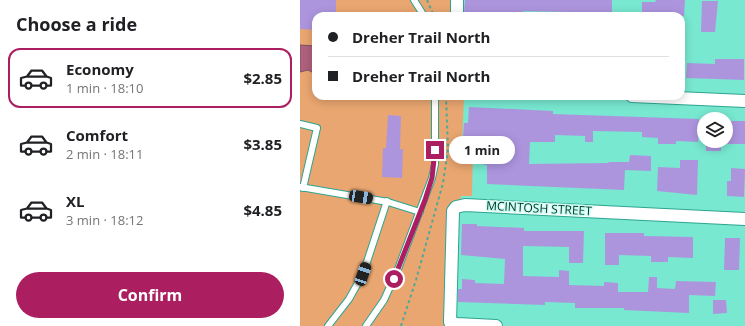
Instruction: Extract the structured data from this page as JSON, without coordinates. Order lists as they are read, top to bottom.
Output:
{
  "streets": {
    "street": ["MCINTOSH STREET"]
  },
  "page": {
    "heading": "Choose a ride",
    "banner": ["Dreher Trail North", "Dreher Trail North"],
    "list": [
      {
        "name": "Economy",
        "note": "1 min · 18:10",
        "value": "$2.85"
      },
      {
        "name": "Comfort",
        "note": "2 min · 18:11",
        "value": "$3.85"
      },
      {
        "name": "XL",
        "note": "3 min · 18:12",
        "value": "$4.85"
      }
    ],
    "bubble": "1 min",
    "buttons": "Confirm"
  }
}
